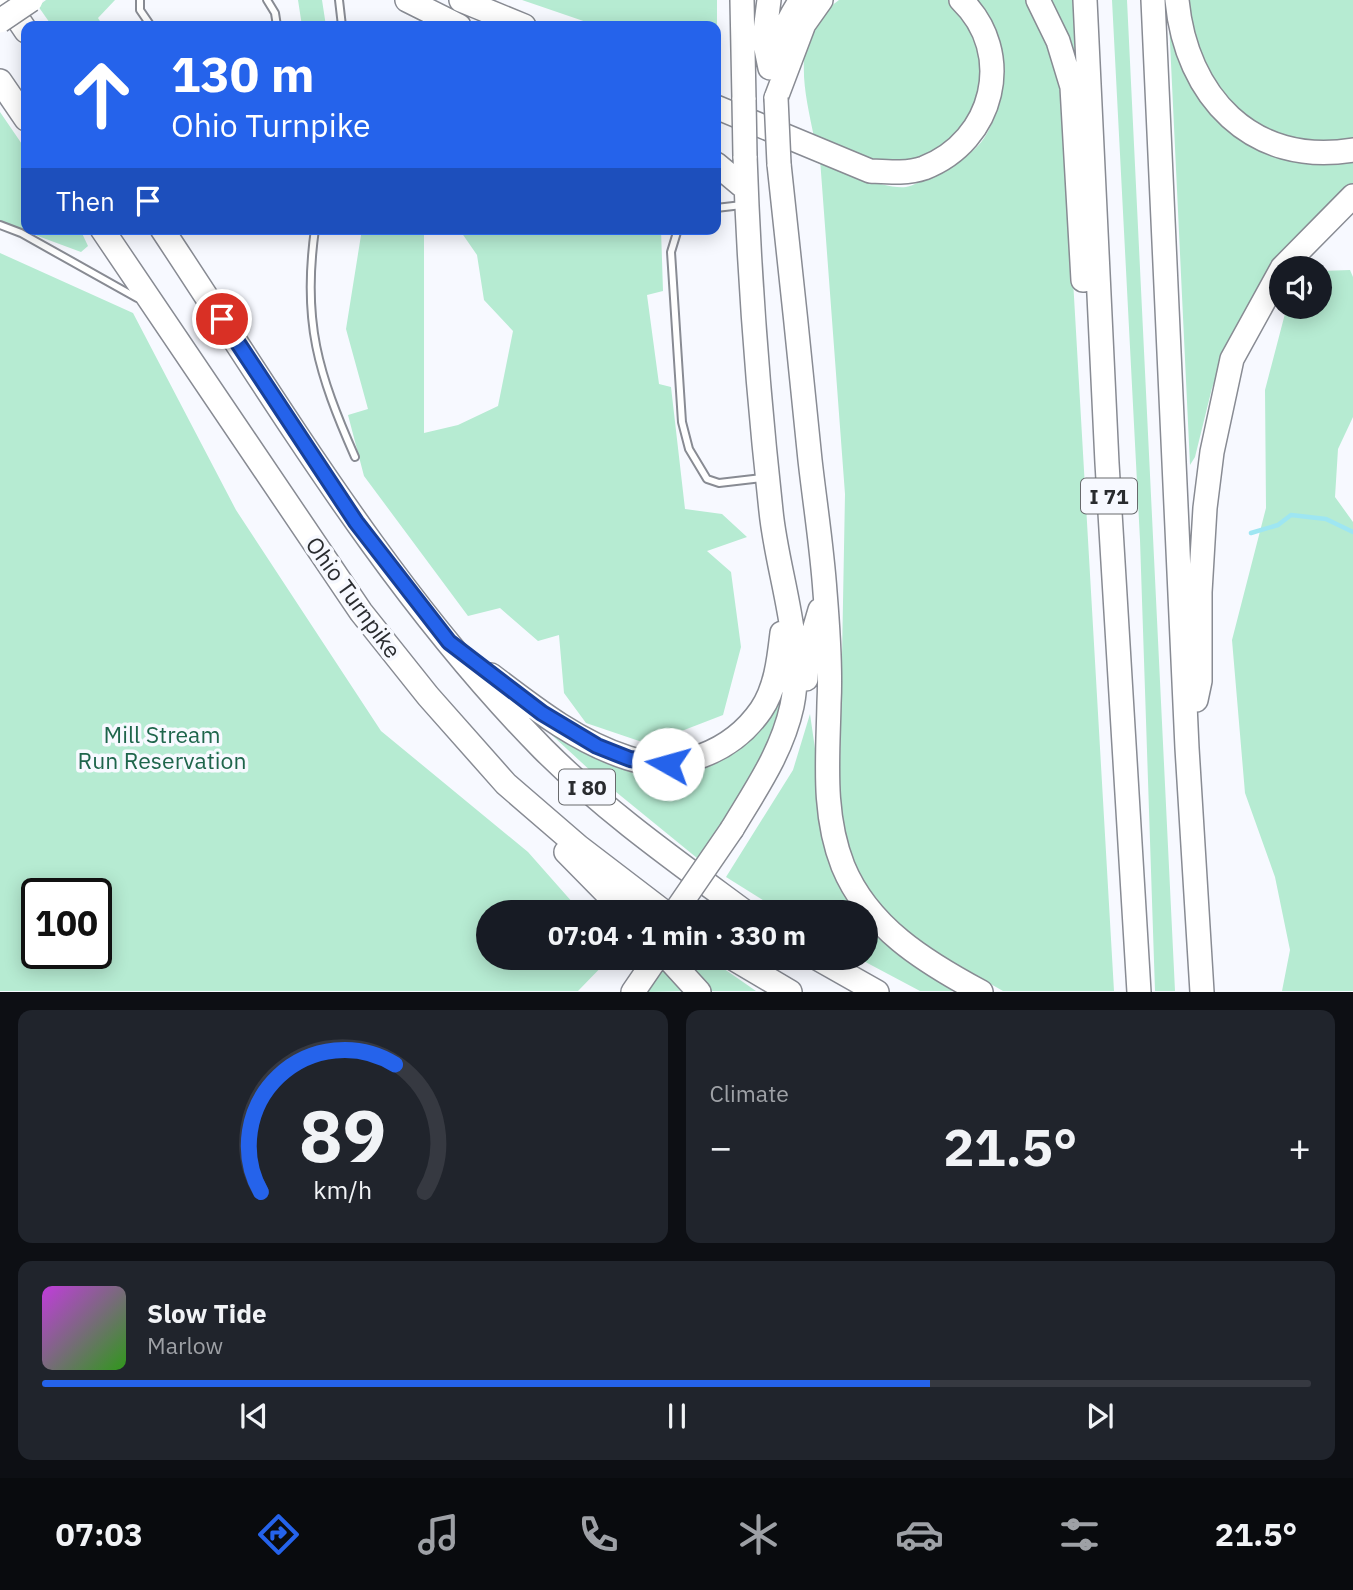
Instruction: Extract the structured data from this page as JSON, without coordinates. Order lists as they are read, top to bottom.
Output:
{
  "streets": {
    "highway": ["I 71", "Ohio Turnpike", "I 80"]
  },
  "parks": ["Mill Stream Run Reservation"],
  "page": {
    "turn": ["130 m", "Ohio Turnpike"],
    "then": "Then",
    "limit": "100",
    "trip": "07:04 · 1 min · 330 m",
    "tile": "Climate",
    "heat": ["−", "21.5°", "+"],
    "song": ["Slow Tide", "Marlow"],
    "tabs": ["07:03", "21.5°"],
    "gauge": ["89", "km/h"]
  }
}
